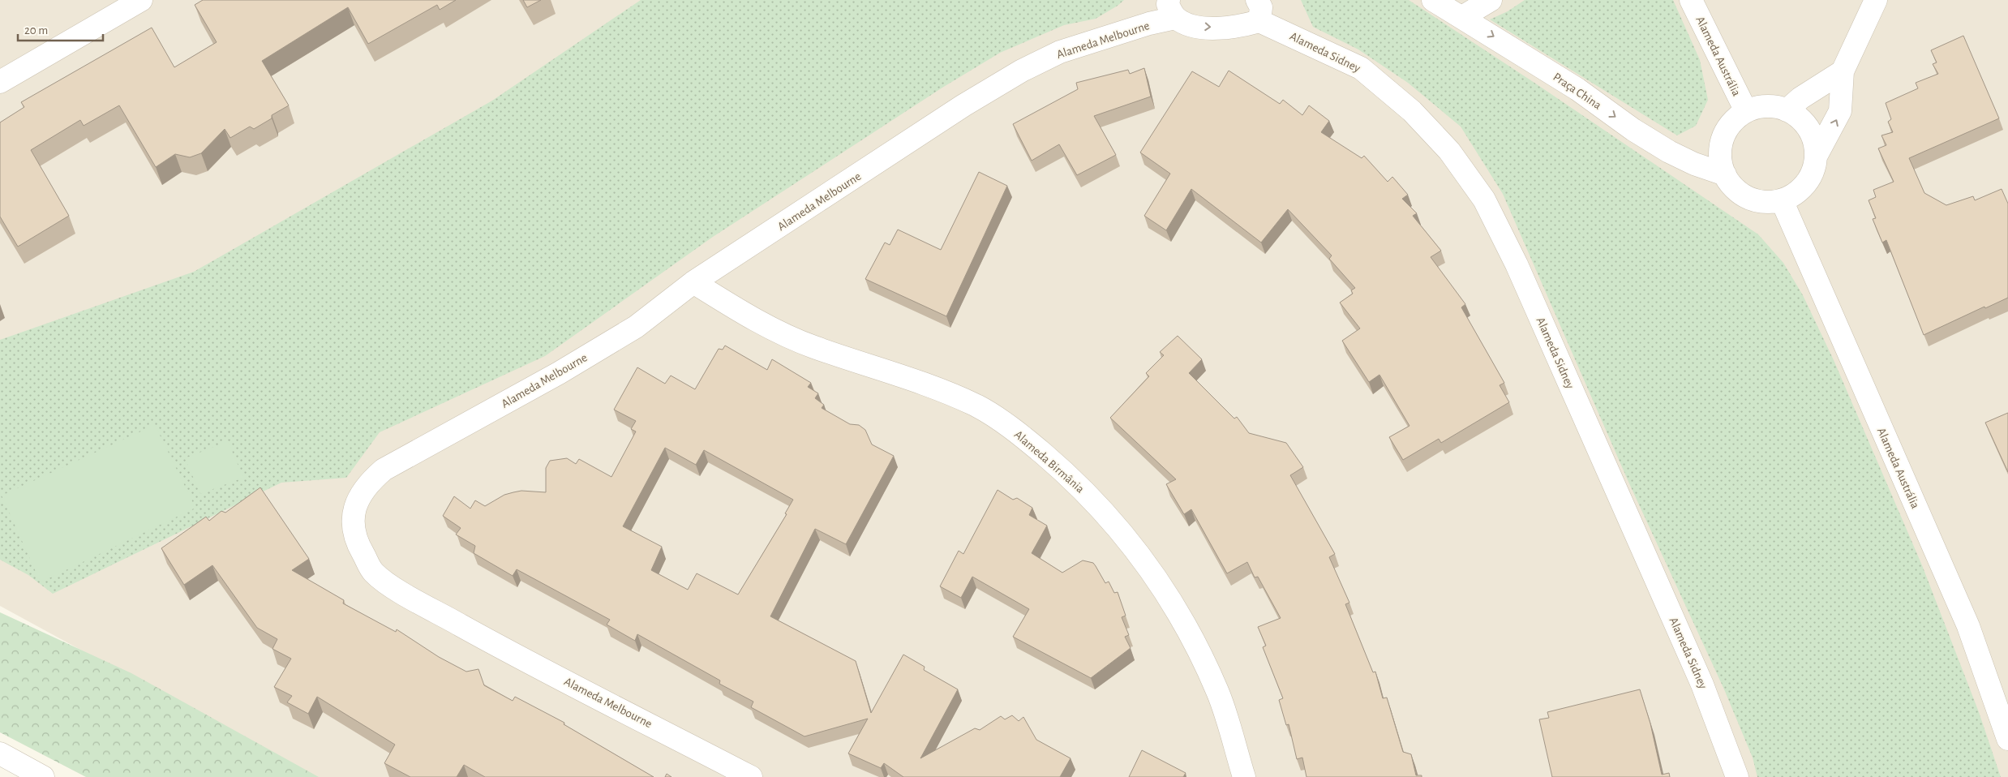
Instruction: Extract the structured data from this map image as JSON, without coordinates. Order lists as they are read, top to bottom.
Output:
{
  "streets": {
    "street": [
      "Alameda Melbourne",
      "Alameda Sidney",
      "Alameda Austrália",
      "Praça China",
      "Alameda Birmânia"
    ]
  },
  "crossings": [
    ["Alameda Melbourne", "Alameda Birmânia"],
    ["Alameda Austrália", "Praça China"]
  ],
  "one_way": ["Praça China"],
  "scale_bar": "20 m"
}
